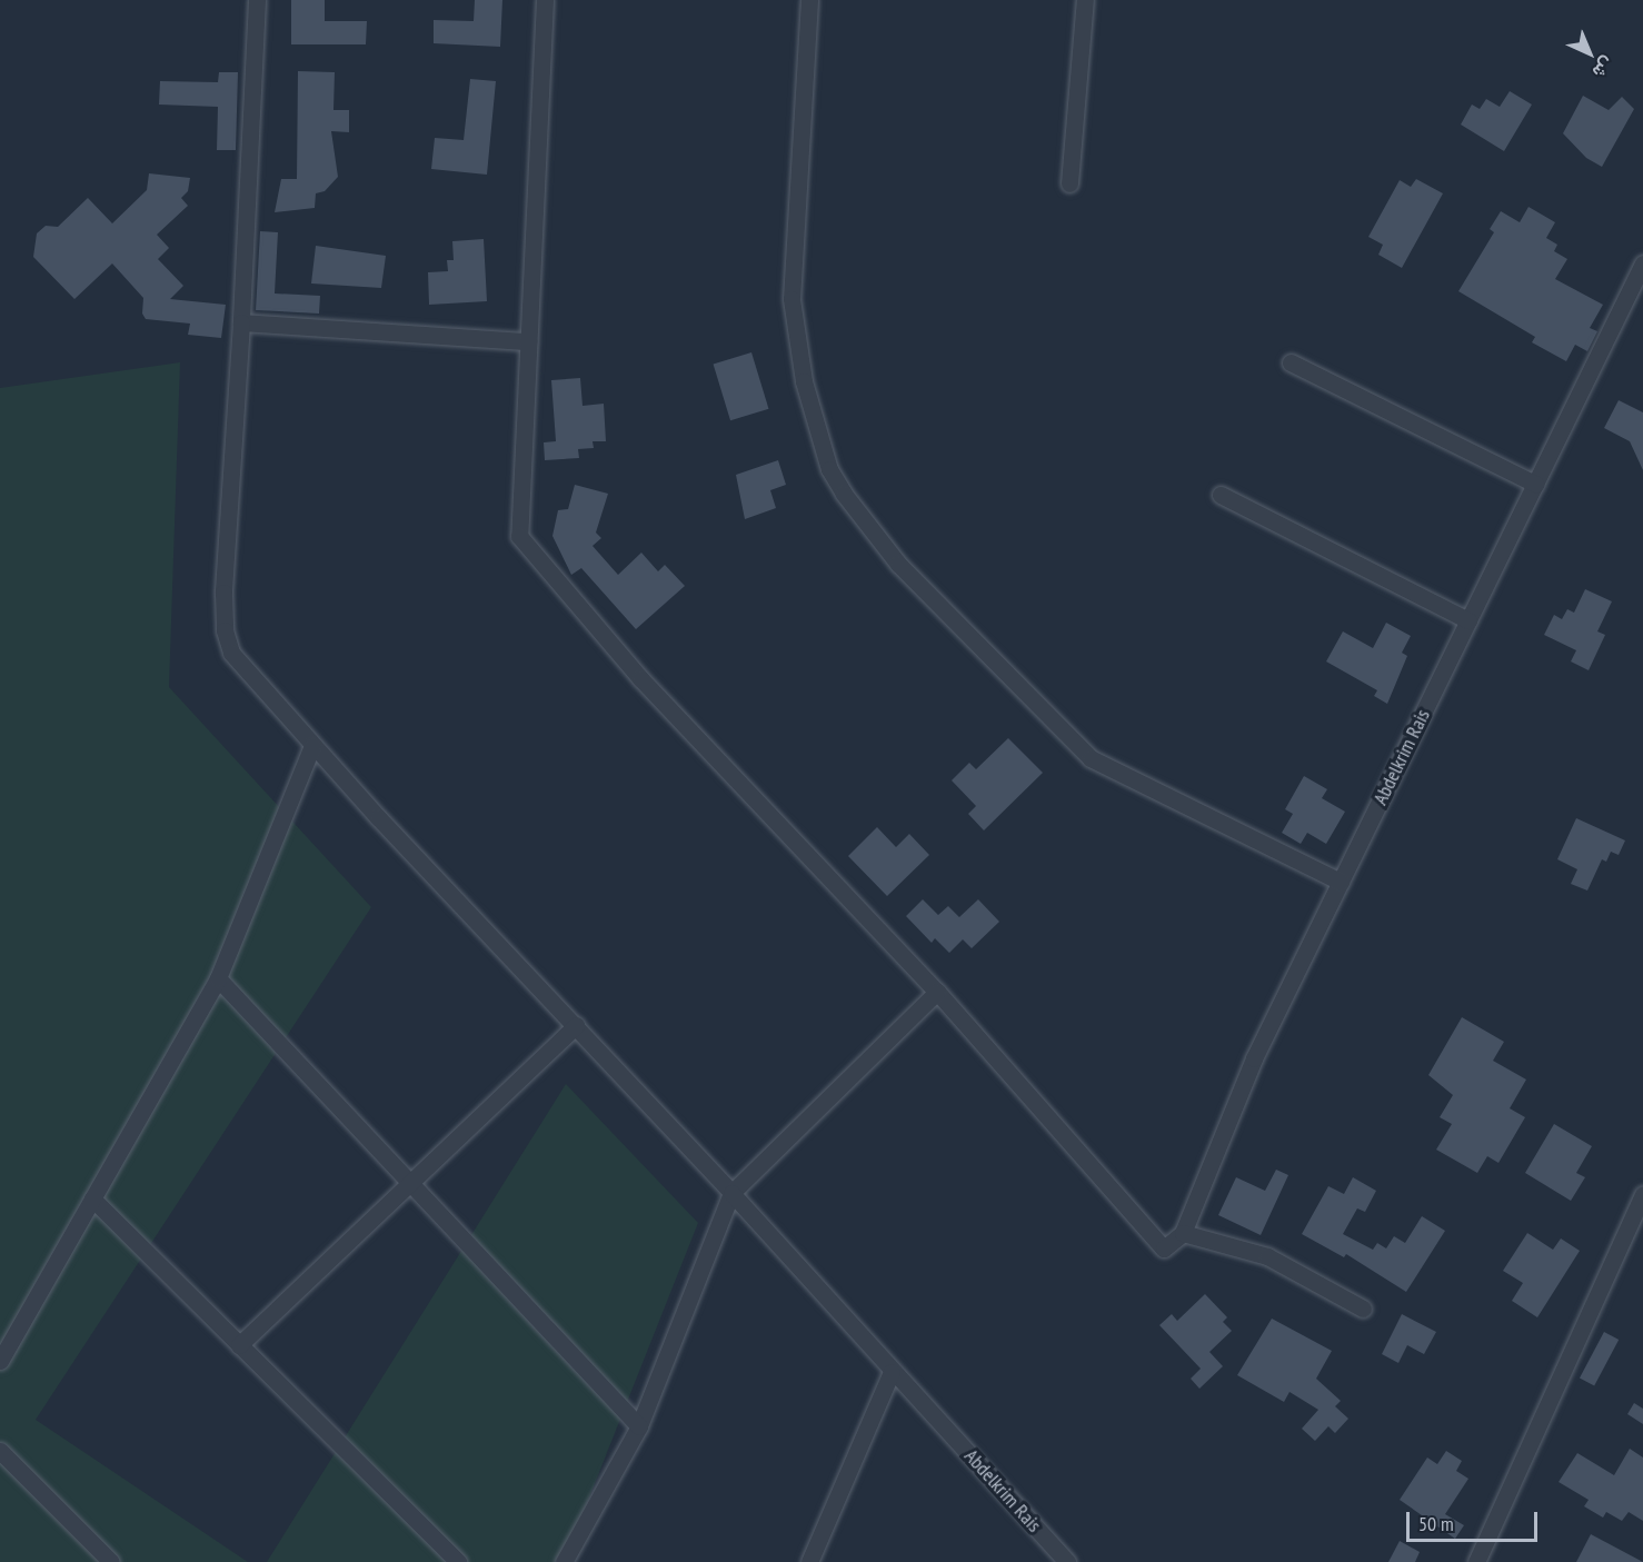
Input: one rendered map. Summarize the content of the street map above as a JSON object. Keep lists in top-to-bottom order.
{
  "streets": {
    "street": ["Abdelkrim Rais"]
  },
  "scale_bar": "50 m",
  "north": "bottom right"
}
